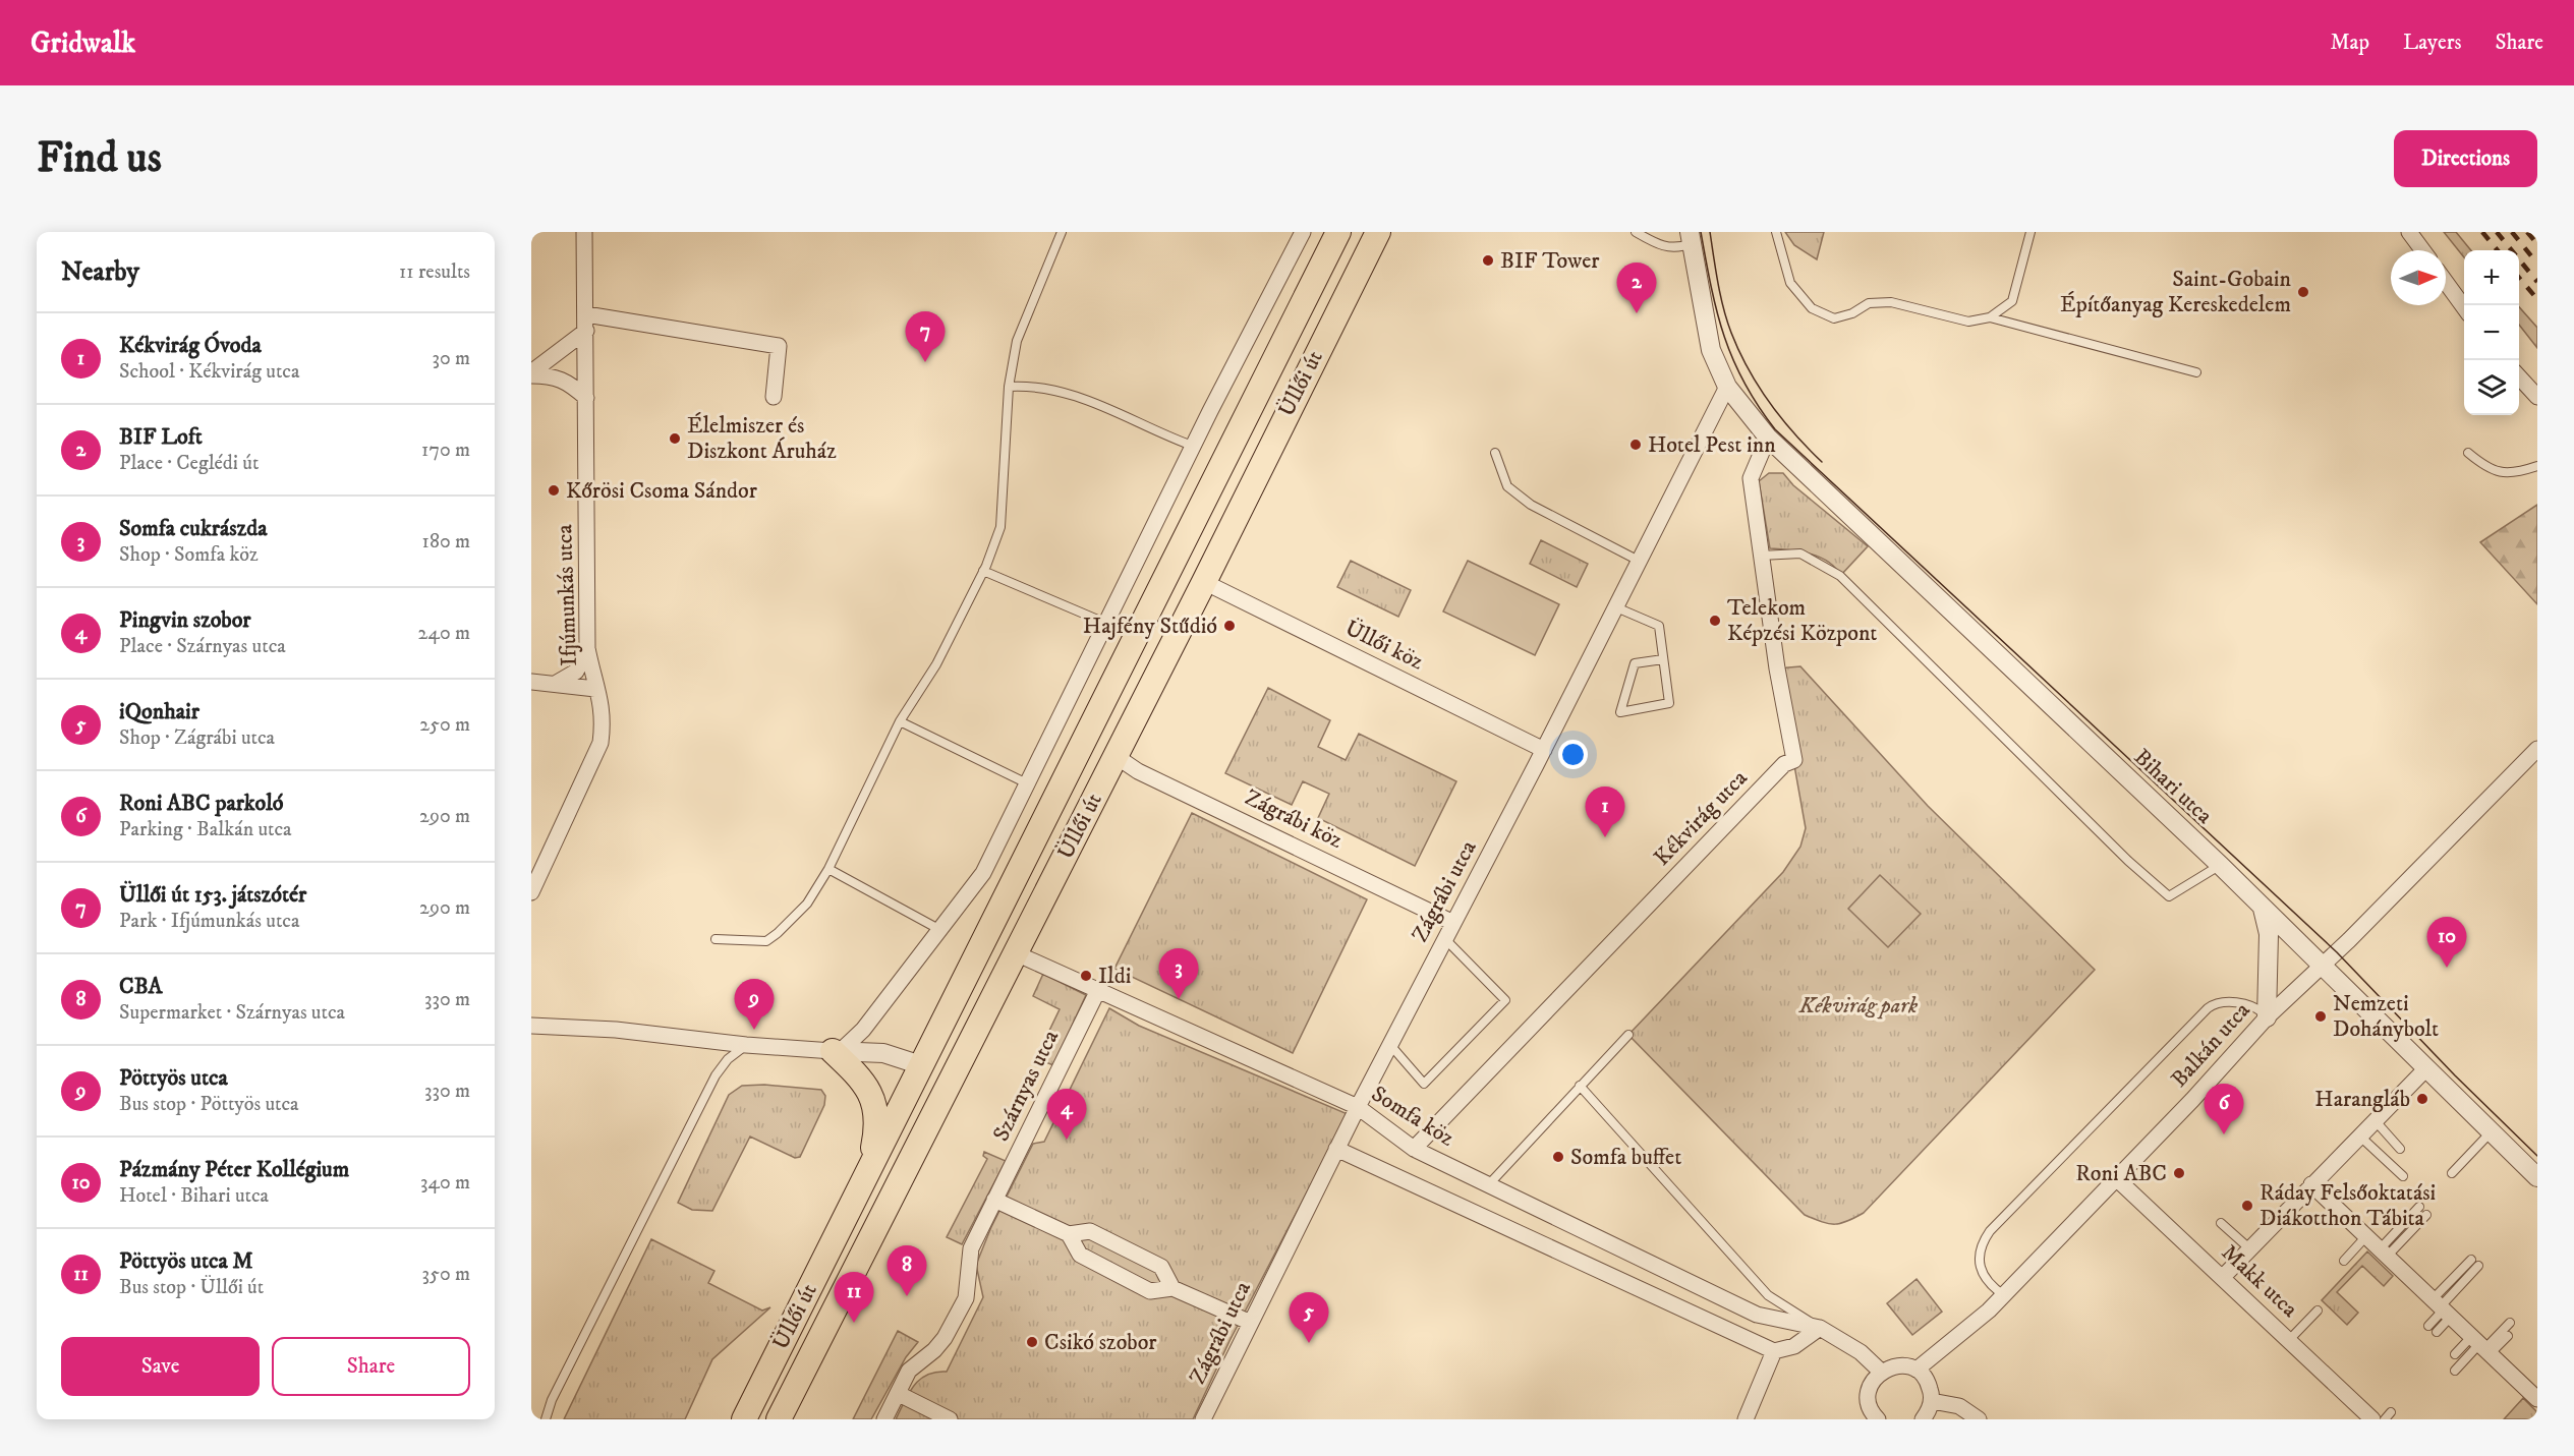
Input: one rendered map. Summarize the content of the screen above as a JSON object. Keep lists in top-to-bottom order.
{
  "streets": {
    "main road": ["Üllői út"],
    "street": [
      "Ifjúmunkás utca",
      "Üllői köz",
      "Bihari utca",
      "Kékvirág utca",
      "Zágrábi köz",
      "Zágrábi utca",
      "Balkán utca",
      "Szárnyas utca",
      "Somfa köz",
      "Makk utca"
    ]
  },
  "crossings": [
    ["Üllői út", "Üllői köz"],
    ["Üllői út", "Zágrábi köz"],
    ["Üllői út", "Somfa köz"],
    ["Üllői köz", "Zágrábi utca"],
    ["Bihari utca", "Kékvirág utca"],
    ["Bihari utca", "Zágrábi utca"],
    ["Bihari utca", "Balkán utca"],
    ["Kékvirág utca", "Somfa köz"],
    ["Zágrábi köz", "Zágrábi utca"],
    ["Zágrábi utca", "Somfa köz"],
    ["Balkán utca", "Makk utca"],
    ["Szárnyas utca", "Somfa köz"]
  ],
  "parks": ["Kékvirág park"],
  "places": [
    "BIF Tower",
    "Saint-Gobain Építőanyag Kereskedelem",
    "Élelmiszer és Diszkont Áruház",
    "Hotel Pest inn",
    "Kőrösi Csoma Sándor",
    "Telekom Képzési Központ",
    "Hajfény Stűdió",
    "Ildi",
    "Nemzeti Dohánybolt",
    "Harangláb",
    "Somfa buffet",
    "Roni ABC",
    "Ráday Felsőoktatási Diákotthon Tábita",
    "Csikó szobor"
  ],
  "north": "right",
  "page": {
    "header": "Gridwalk",
    "nav": ["Map", "Layers", "Share"],
    "buttons": [
      "Directions",
      ["Save", "Share"]
    ],
    "title": "Find us",
    "heading": ["Nearby", "11 results"],
    "map_buttons": ["+", "−"],
    "pins": [
      "2",
      "7",
      "1",
      "10",
      "3",
      "9",
      "6",
      "4",
      "8",
      "11",
      "5"
    ],
    "list": [
      {
        "mark": "1",
        "name": "Kékvirág Óvoda",
        "note": "School · Kékvirág utca",
        "value": "30 m"
      },
      {
        "mark": "2",
        "name": "BIF Loft",
        "note": "Place · Ceglédi út",
        "value": "170 m"
      },
      {
        "mark": "3",
        "name": "Somfa cukrászda",
        "note": "Shop · Somfa köz",
        "value": "180 m"
      },
      {
        "mark": "4",
        "name": "Pingvin szobor",
        "note": "Place · Szárnyas utca",
        "value": "240 m"
      },
      {
        "mark": "5",
        "name": "iQonhair",
        "note": "Shop · Zágrábi utca",
        "value": "250 m"
      },
      {
        "mark": "6",
        "name": "Roni ABC parkoló",
        "note": "Parking · Balkán utca",
        "value": "290 m"
      },
      {
        "mark": "7",
        "name": "Üllői út 153. játszótér",
        "note": "Park · Ifjúmunkás utca",
        "value": "290 m"
      },
      {
        "mark": "8",
        "name": "CBA",
        "note": "Supermarket · Szárnyas utca",
        "value": "330 m"
      },
      {
        "mark": "9",
        "name": "Pöttyös utca",
        "note": "Bus stop · Pöttyös utca",
        "value": "330 m"
      },
      {
        "mark": "10",
        "name": "Pázmány Péter Kollégium",
        "note": "Hotel · Bihari utca",
        "value": "340 m"
      },
      {
        "mark": "11",
        "name": "Pöttyös utca M",
        "note": "Bus stop · Üllői út",
        "value": "350 m"
      }
    ]
  }
}
